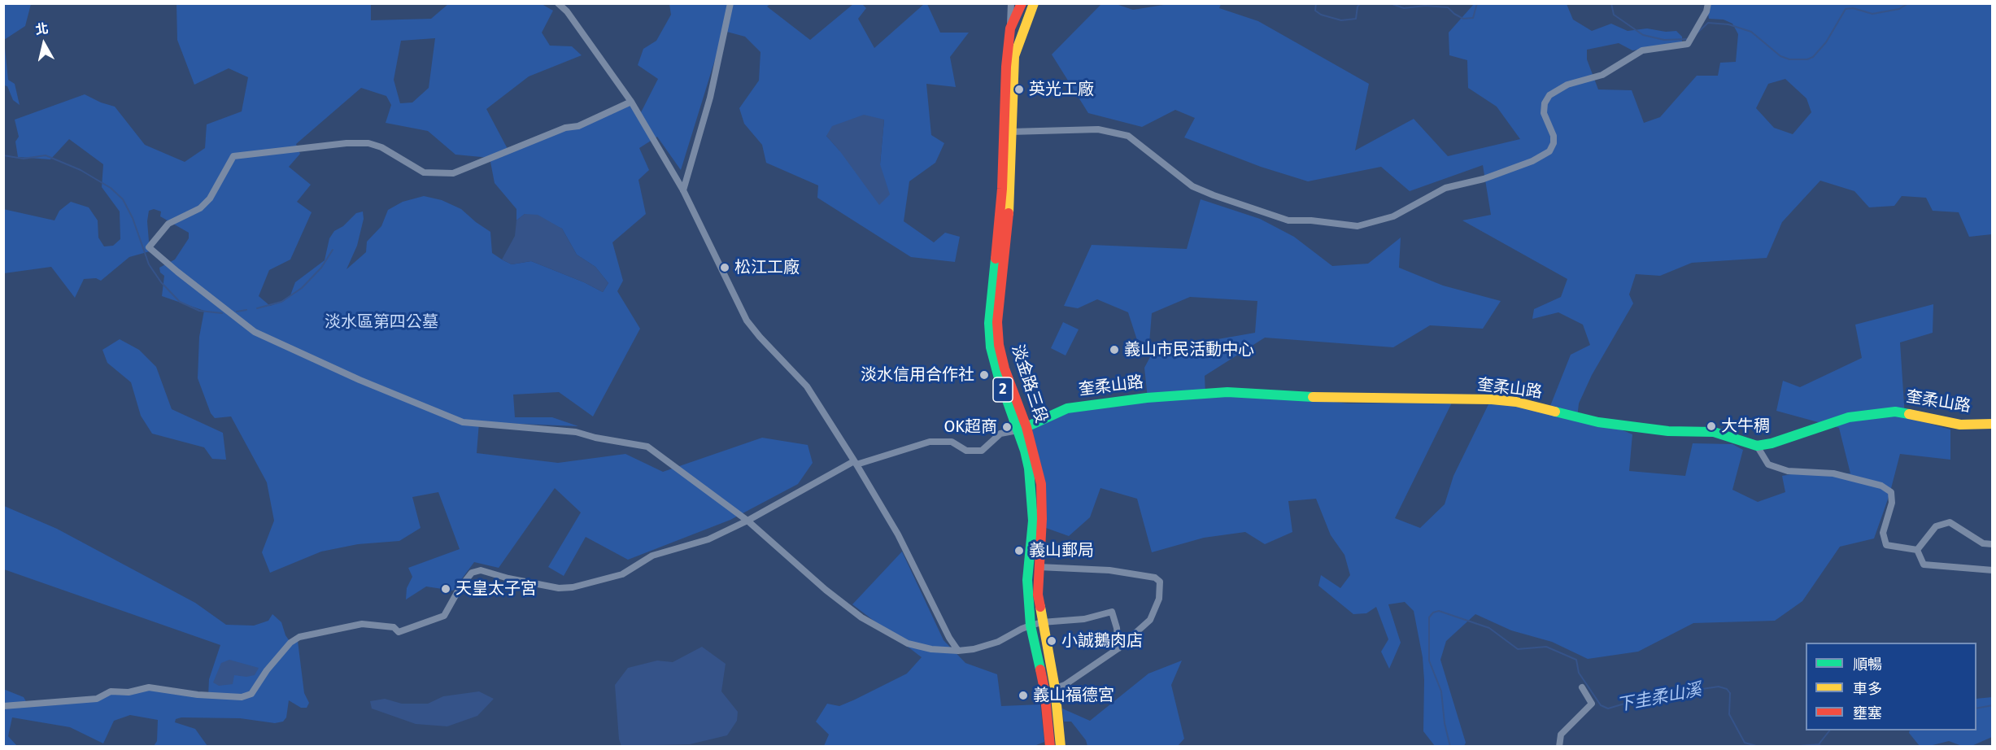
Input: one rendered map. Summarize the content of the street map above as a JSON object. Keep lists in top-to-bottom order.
{
  "streets": {
    "main road": ["淡金路三段", "奎柔山路", "2"]
  },
  "crossings": [
    ["淡金路三段", "奎柔山路"]
  ],
  "water": ["下圭柔山溪"],
  "parks": ["淡水區第四公墓"],
  "places": [
    "英光工廠",
    "松江工廠",
    "義山市民活動中心",
    "淡水信用合作社",
    "大牛稠",
    "OK超商",
    "義山郵局",
    "天皇太子宮",
    "小誠鵝肉店",
    "義山福德宮"
  ],
  "legend": ["順暢", "車多", "壅塞"],
  "north": "top"
}
